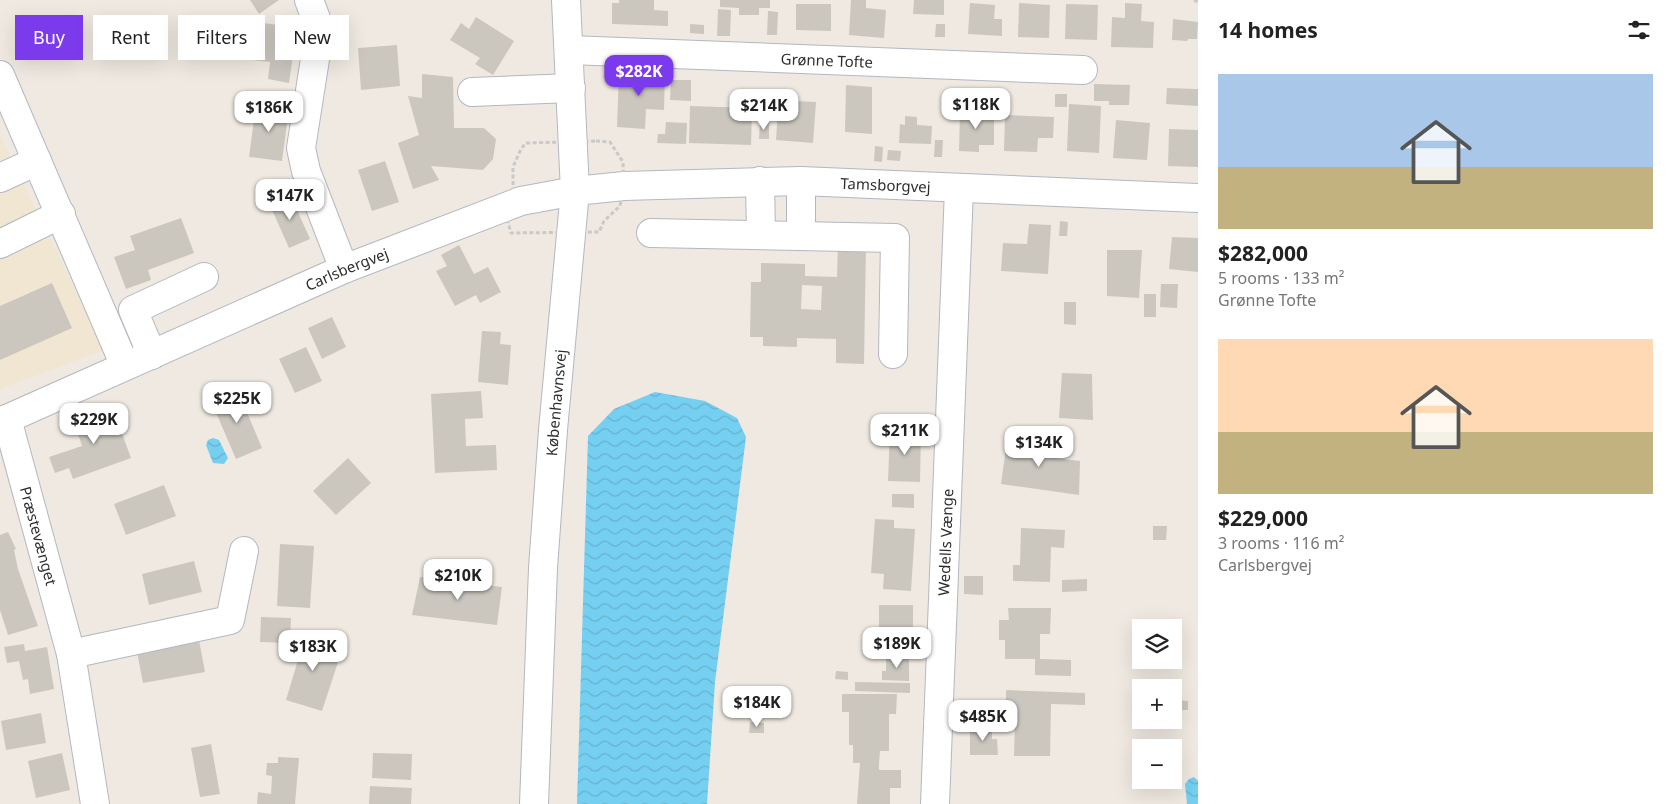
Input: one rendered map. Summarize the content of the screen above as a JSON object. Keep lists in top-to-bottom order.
{
  "streets": {
    "street": [
      "Grønne Tofte",
      "Tamsborgvej",
      "Carlsbergvej",
      "Københavnsvej",
      "Præstevænget",
      "Wedells Vænge"
    ]
  },
  "crossings": [
    ["Grønne Tofte", "Københavnsvej"],
    ["Tamsborgvej", "Carlsbergvej"],
    ["Tamsborgvej", "Københavnsvej"],
    ["Tamsborgvej", "Wedells Vænge"],
    ["Carlsbergvej", "Københavnsvej"],
    ["Carlsbergvej", "Præstevænget"]
  ],
  "page": {
    "heading": "14 homes",
    "chip": [
      "Buy",
      "Rent",
      "Filters",
      "New"
    ],
    "price": [
      "$282K",
      "$118K",
      "$214K",
      "$186K",
      "$147K",
      "$225K",
      "$229K",
      "$211K",
      "$134K",
      "$210K",
      "$189K",
      "$183K",
      "$184K",
      "$485K"
    ],
    "list": [
      {
        "name": "$282,000",
        "note": "5 rooms · 133 m² · Grønne Tofte"
      },
      {
        "name": "$229,000",
        "note": "3 rooms · 116 m² · Carlsbergvej"
      }
    ],
    "map_buttons": ["+", "−"]
  }
}
